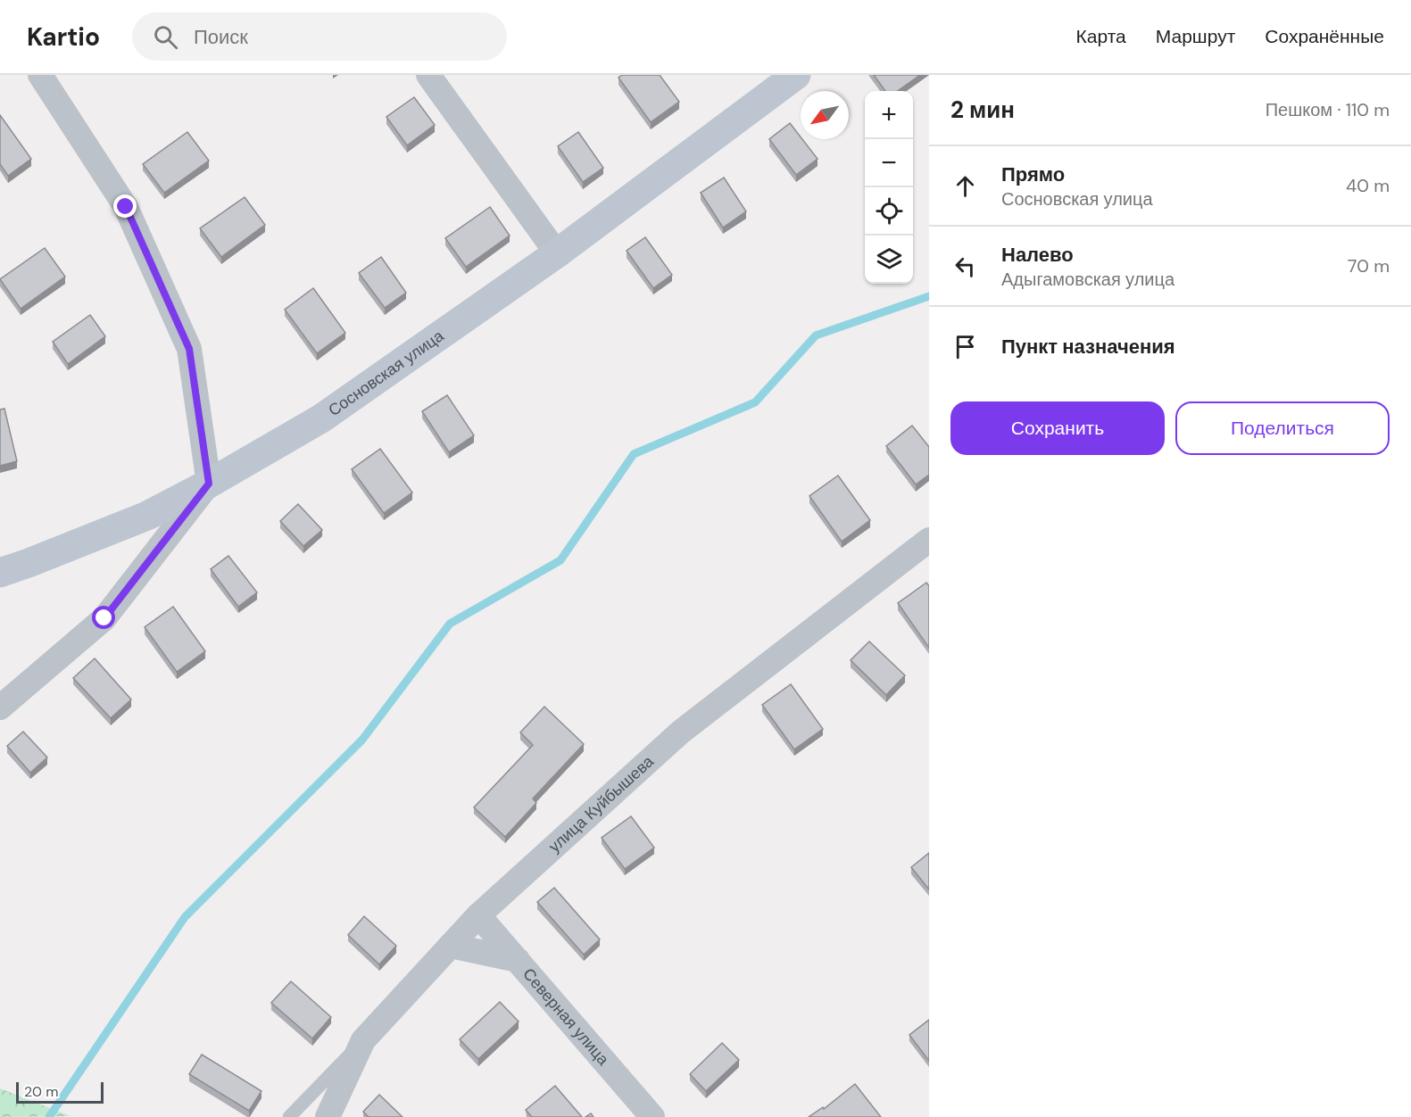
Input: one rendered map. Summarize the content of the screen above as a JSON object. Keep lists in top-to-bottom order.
{
  "streets": {
    "main road": ["Сосновская улица"],
    "street": ["улица Куйбышева", "Северная улица"]
  },
  "crossings": [
    ["улица Куйбышева", "Северная улица"]
  ],
  "scale_bar": "20 m",
  "north": "bottom left",
  "page": {
    "header": "Kartio",
    "search": "Поиск",
    "nav": ["Карта", "Маршрут", "Сохранённые"],
    "heading": ["2 мин", "Пешком · 110 m"],
    "map_buttons": ["+", "−"],
    "list": [
      ["Прямо", "Сосновская улица", "40 m"],
      ["Налево", "Адыгамовская улица", "70 m"],
      "Пункт назначения"
    ],
    "buttons": ["Сохранить", "Поделиться"],
    "scale": "20 m"
  }
}
